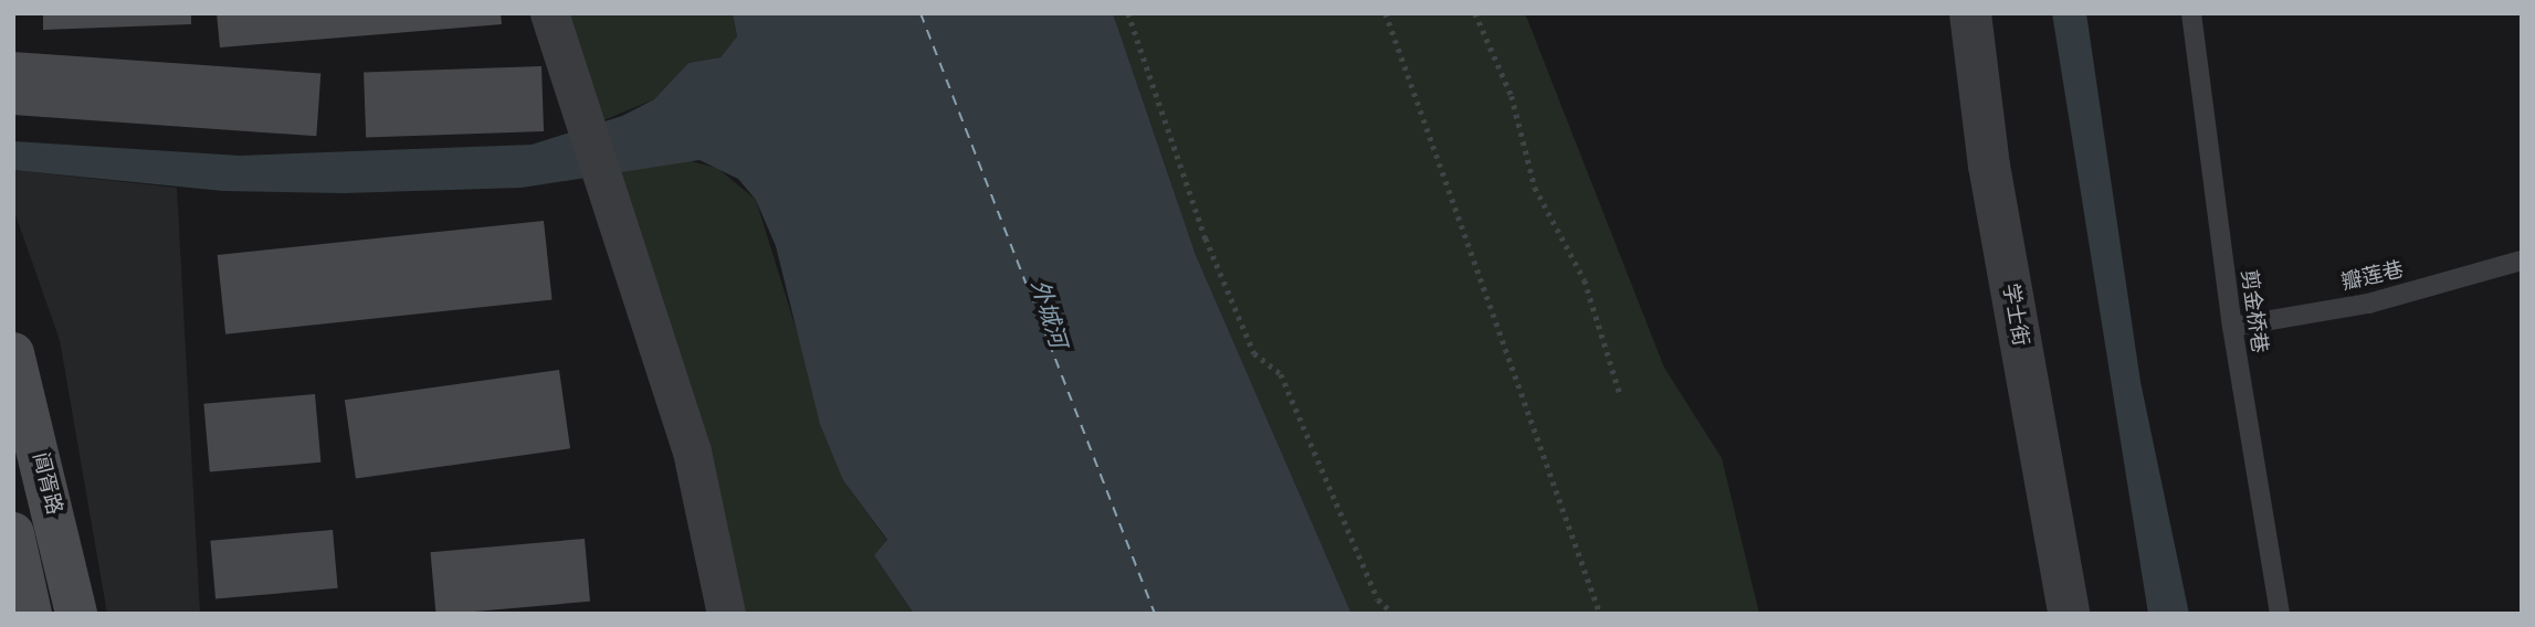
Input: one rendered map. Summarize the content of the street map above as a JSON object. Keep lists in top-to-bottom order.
{
  "streets": {
    "main road": ["阊胥路"],
    "street": ["学士街"],
    "lane": ["瓣莲巷", "剪金桥巷"]
  },
  "crossings": [
    ["瓣莲巷", "剪金桥巷"]
  ],
  "water": ["外城河"]
}
